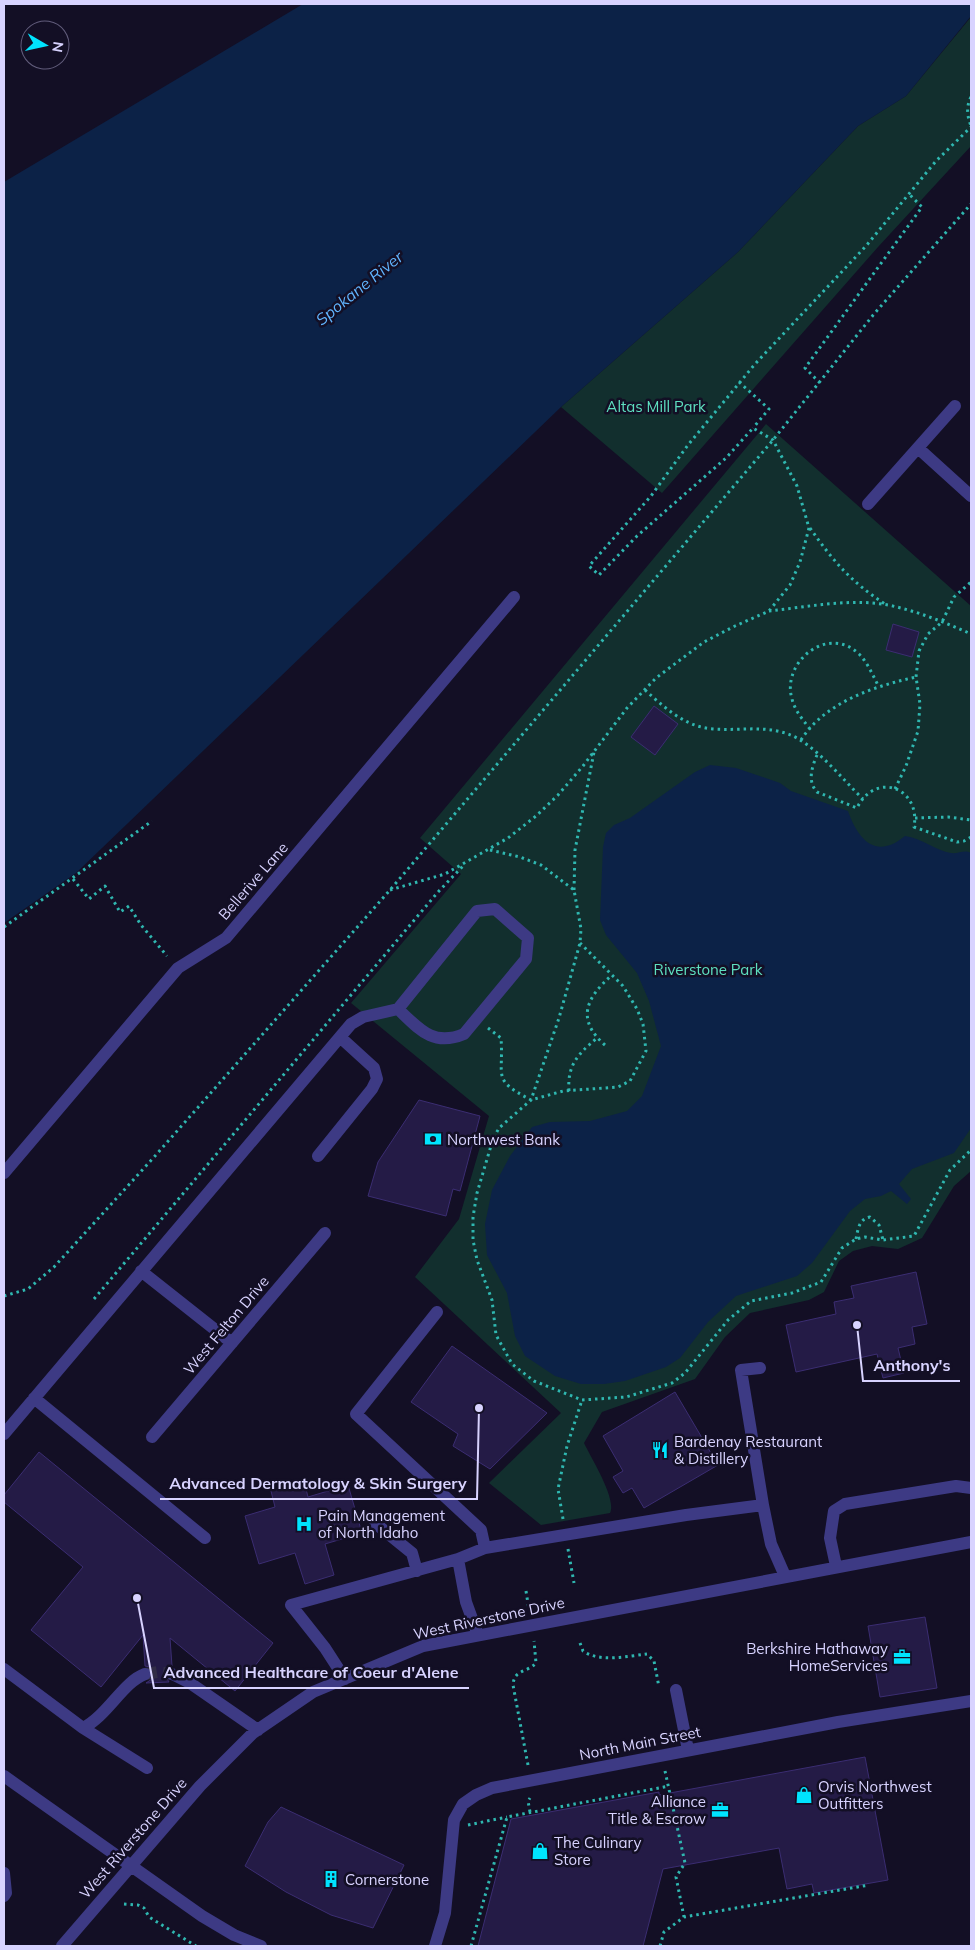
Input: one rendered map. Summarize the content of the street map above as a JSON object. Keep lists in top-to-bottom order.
{
  "streets": {
    "street": [
      "Bellerive Lane",
      "West Felton Drive",
      "West Riverstone Drive",
      "North Main Street"
    ]
  },
  "water": ["Spokane River"],
  "parks": ["Altas Mill Park", "Riverstone Park"],
  "places": {
    "bank": ["Northwest Bank"],
    "other": ["Anthony's", "Advanced Dermatology & Skin Surgery", "Advanced Healthcare of Coeur d'Alene"],
    "restaurant": ["Bardenay Restaurant & Distillery"],
    "hospital": ["Pain Management of North Idaho"],
    "office": ["Berkshire Hathaway HomeServices", "Alliance Title & Escrow"],
    "shop": ["Orvis Northwest Outfitters", "The Culinary Store"],
    "building": ["Cornerstone"]
  },
  "north": "right"
}
